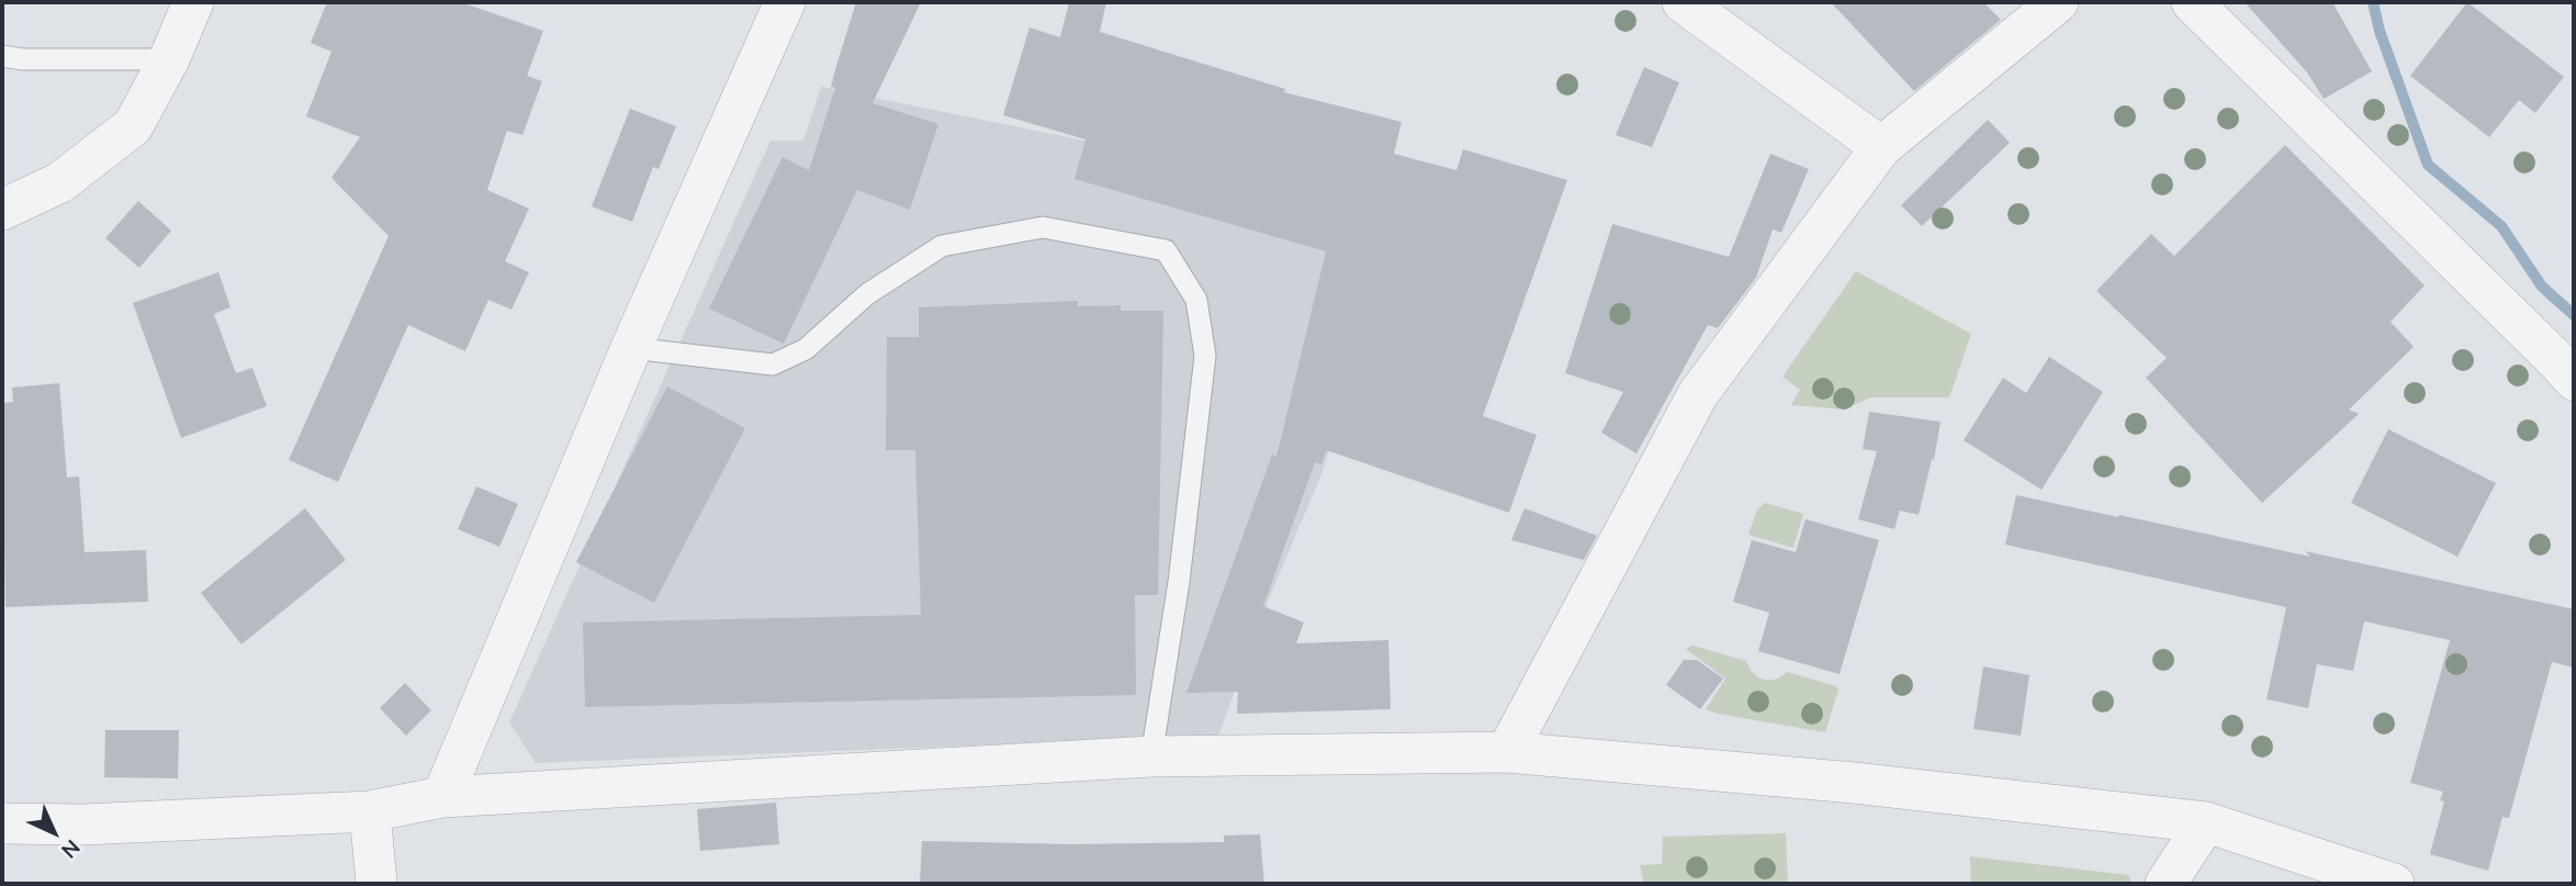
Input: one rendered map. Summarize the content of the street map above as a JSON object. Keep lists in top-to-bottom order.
{
  "north": "bottom right"
}
